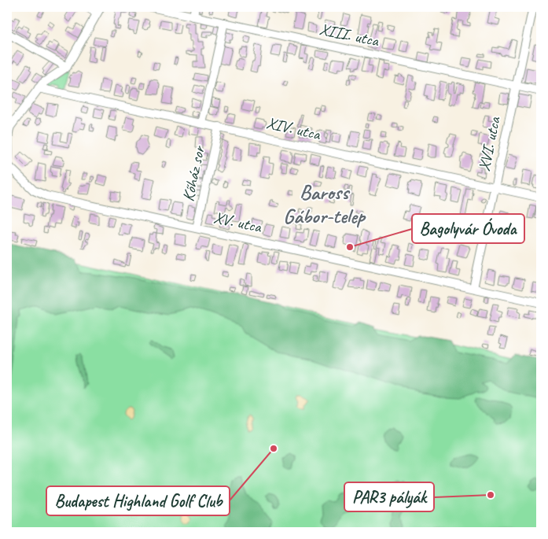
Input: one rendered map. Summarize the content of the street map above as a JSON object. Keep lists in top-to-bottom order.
{
  "streets": {
    "street": [
      "XIII. utca",
      "XIV. utca",
      "XVI. utca",
      "Kőház sor",
      "XV. utca"
    ]
  },
  "crossings": [
    ["XIII. utca", "XVI. utca"],
    ["XIII. utca", "Kőház sor"],
    ["XIV. utca", "XVI. utca"],
    ["XIV. utca", "Kőház sor"],
    ["XVI. utca", "XV. utca"],
    ["Kőház sor", "XV. utca"]
  ],
  "districts": ["Baross Gábor-telep"],
  "places": ["Bagolyvár Óvoda", "Budapest Highland Golf Club", "PAR3 pályák"]
}
